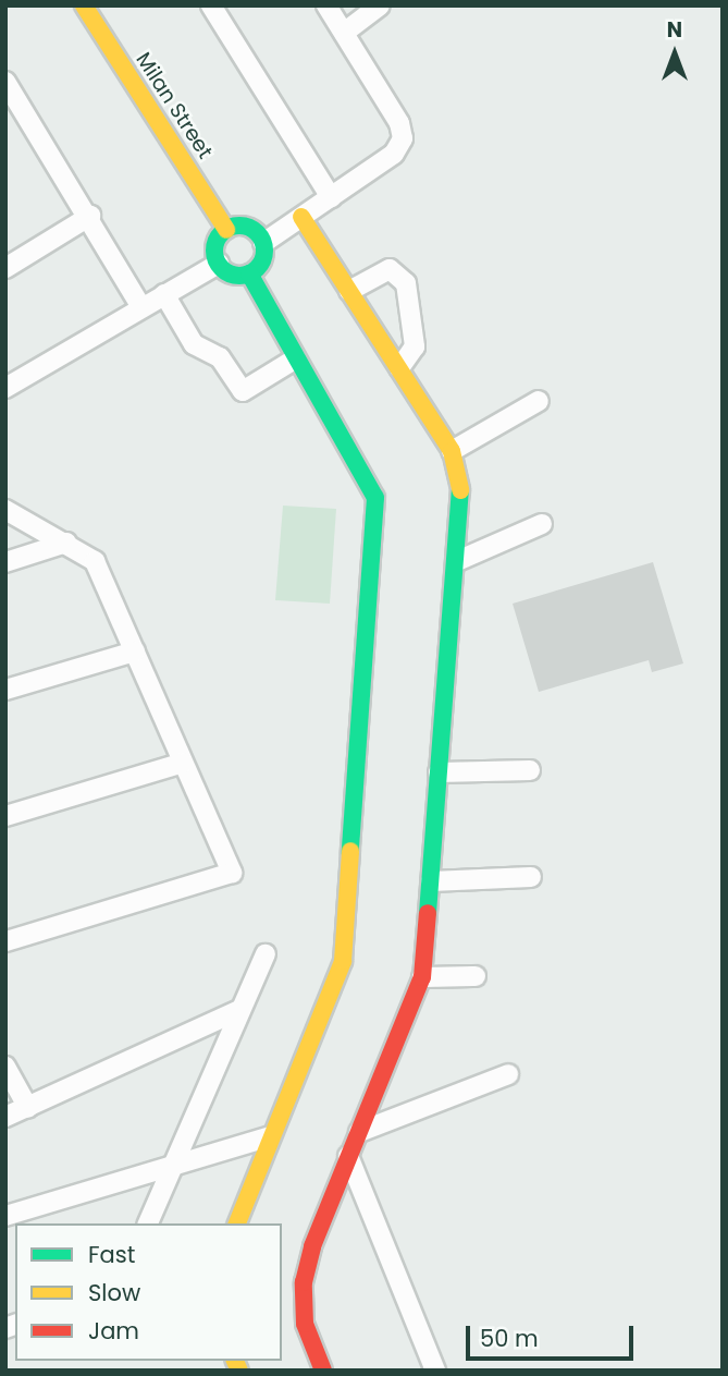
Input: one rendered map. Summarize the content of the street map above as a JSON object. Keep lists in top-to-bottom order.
{
  "streets": {
    "street": ["Milan Street"]
  },
  "legend": ["Fast", "Slow", "Jam"],
  "scale_bar": "50 m",
  "north": "top"
}
